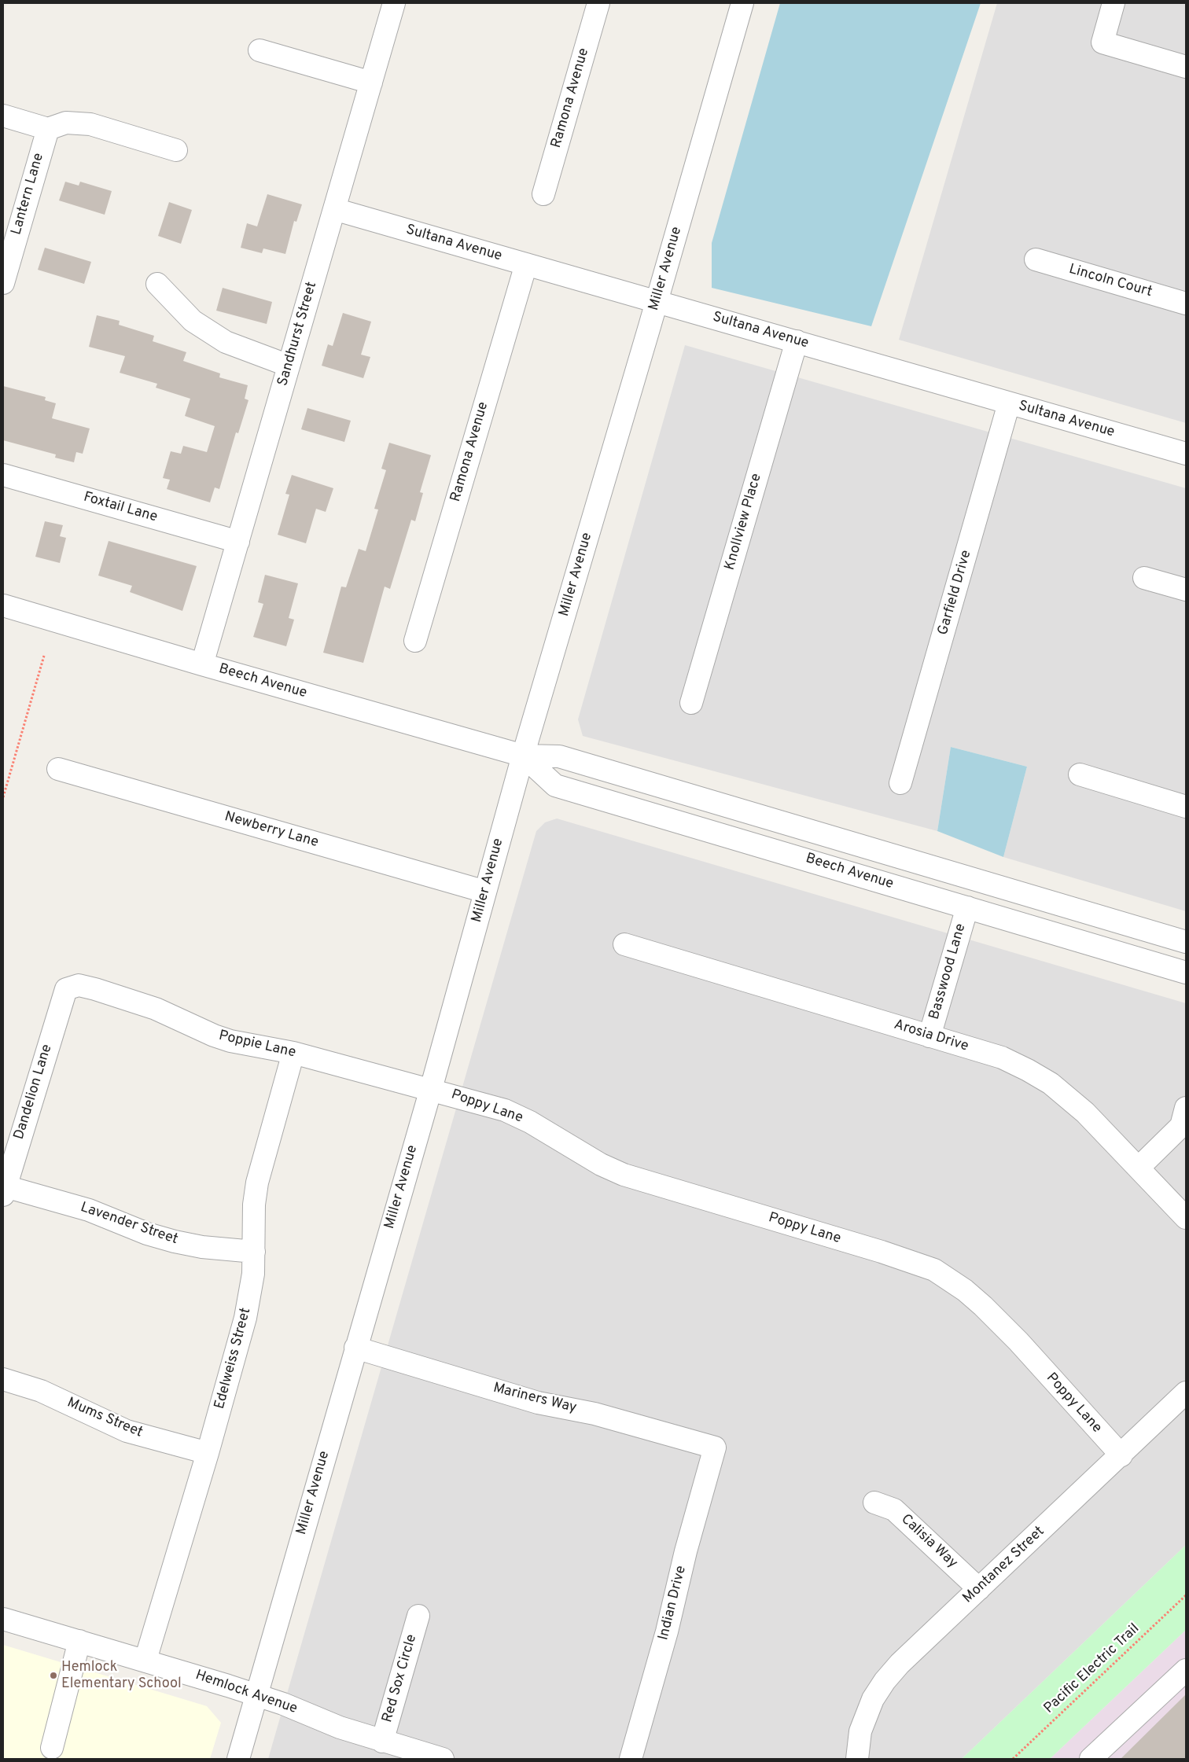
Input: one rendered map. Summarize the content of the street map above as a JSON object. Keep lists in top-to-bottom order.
{
  "streets": {
    "street": [
      "Ramona Avenue",
      "Lantern Lane",
      "Sultana Avenue",
      "Miller Avenue",
      "Lincoln Court",
      "Sandhurst Street",
      "Foxtail Lane",
      "Knollview Place",
      "Garfield Drive",
      "Beech Avenue",
      "Newberry Lane",
      "Basswood Lane",
      "Arosia Drive",
      "Poppie Lane",
      "Dandelion Lane",
      "Poppy Lane",
      "Lavender Street",
      "Edelweiss Street",
      "Mariners Way",
      "Mums Street",
      "Calisia Way",
      "Montanez Street",
      "Indian Drive",
      "Red Sox Circle",
      "Hemlock Avenue"
    ],
    "path": ["Pacific Electric Trail"]
  },
  "crossings": [
    ["Ramona Avenue", "Sultana Avenue"],
    ["Sultana Avenue", "Miller Avenue"],
    ["Sultana Avenue", "Sandhurst Street"],
    ["Sultana Avenue", "Knollview Place"],
    ["Sultana Avenue", "Garfield Drive"],
    ["Miller Avenue", "Beech Avenue"],
    ["Miller Avenue", "Newberry Lane"],
    ["Miller Avenue", "Poppie Lane"],
    ["Miller Avenue", "Poppy Lane"],
    ["Miller Avenue", "Mariners Way"],
    ["Miller Avenue", "Hemlock Avenue"],
    ["Sandhurst Street", "Foxtail Lane"],
    ["Sandhurst Street", "Beech Avenue"],
    ["Beech Avenue", "Basswood Lane"],
    ["Basswood Lane", "Arosia Drive"],
    ["Poppie Lane", "Dandelion Lane"],
    ["Poppie Lane", "Poppy Lane"],
    ["Poppie Lane", "Edelweiss Street"],
    ["Dandelion Lane", "Lavender Street"],
    ["Poppy Lane", "Montanez Street"],
    ["Lavender Street", "Edelweiss Street"],
    ["Edelweiss Street", "Mums Street"],
    ["Edelweiss Street", "Hemlock Avenue"],
    ["Mariners Way", "Indian Drive"],
    ["Calisia Way", "Montanez Street"],
    ["Red Sox Circle", "Hemlock Avenue"]
  ],
  "places": ["Hemlock Elementary School"]
}
